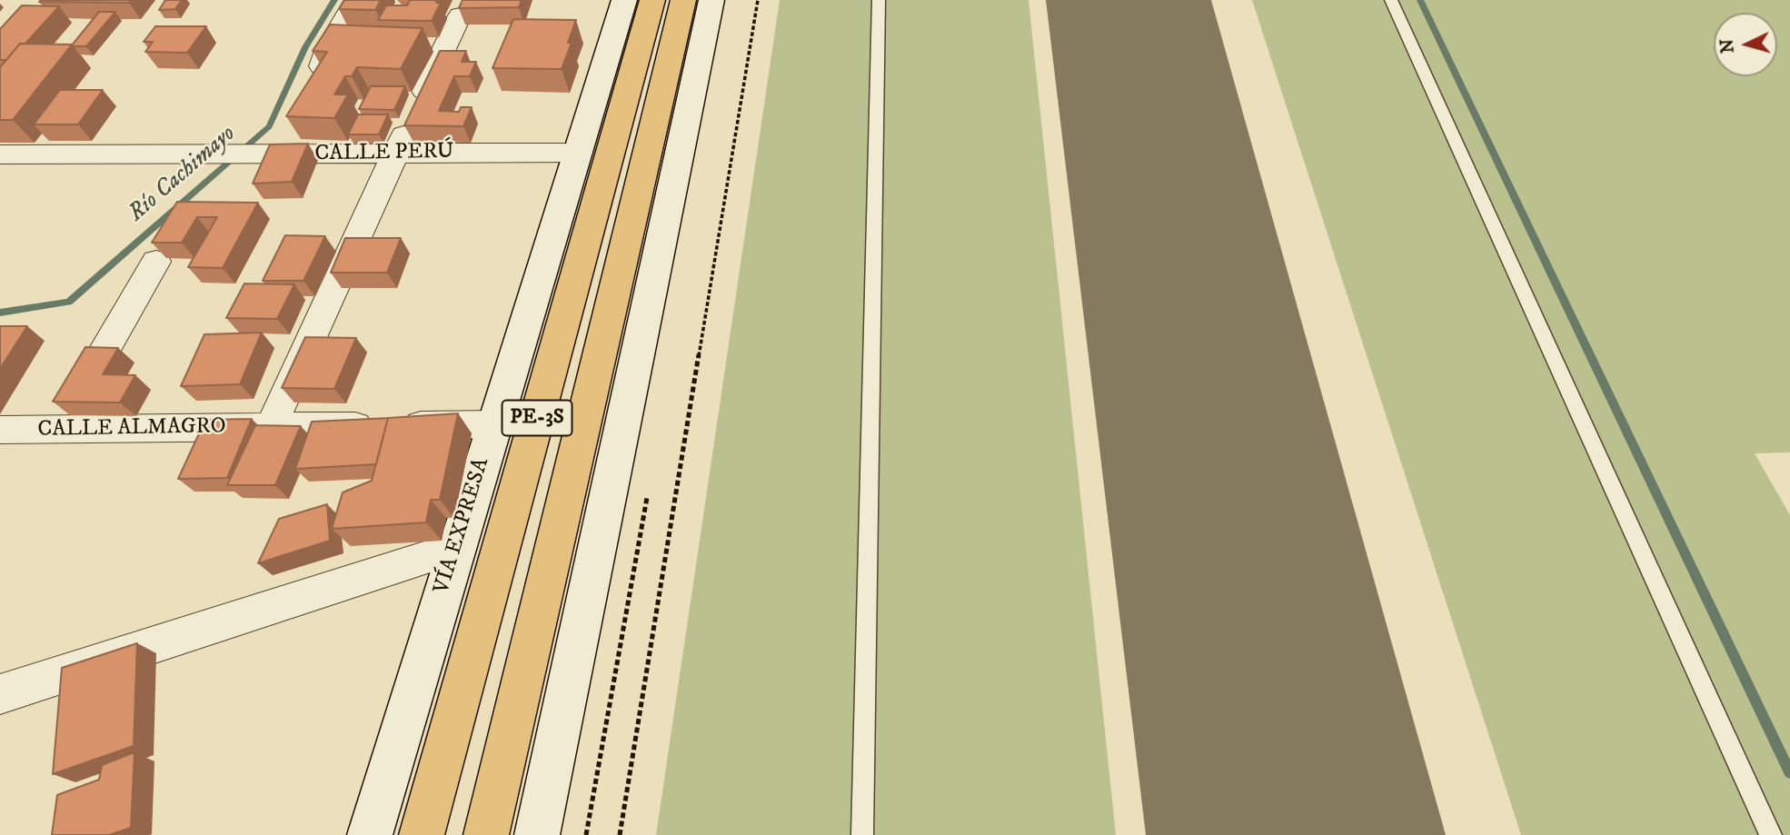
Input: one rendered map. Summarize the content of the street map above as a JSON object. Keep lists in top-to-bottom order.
{
  "streets": {
    "main road": ["PE-3S", "VÍA EXPRESA"],
    "street": ["CALLE PERÚ", "CALLE ALMAGRO"]
  },
  "crossings": [
    ["CALLE PERÚ", "VÍA EXPRESA"],
    ["CALLE ALMAGRO", "VÍA EXPRESA"]
  ],
  "water": ["Río Cachimayo"],
  "north": "left"
}
